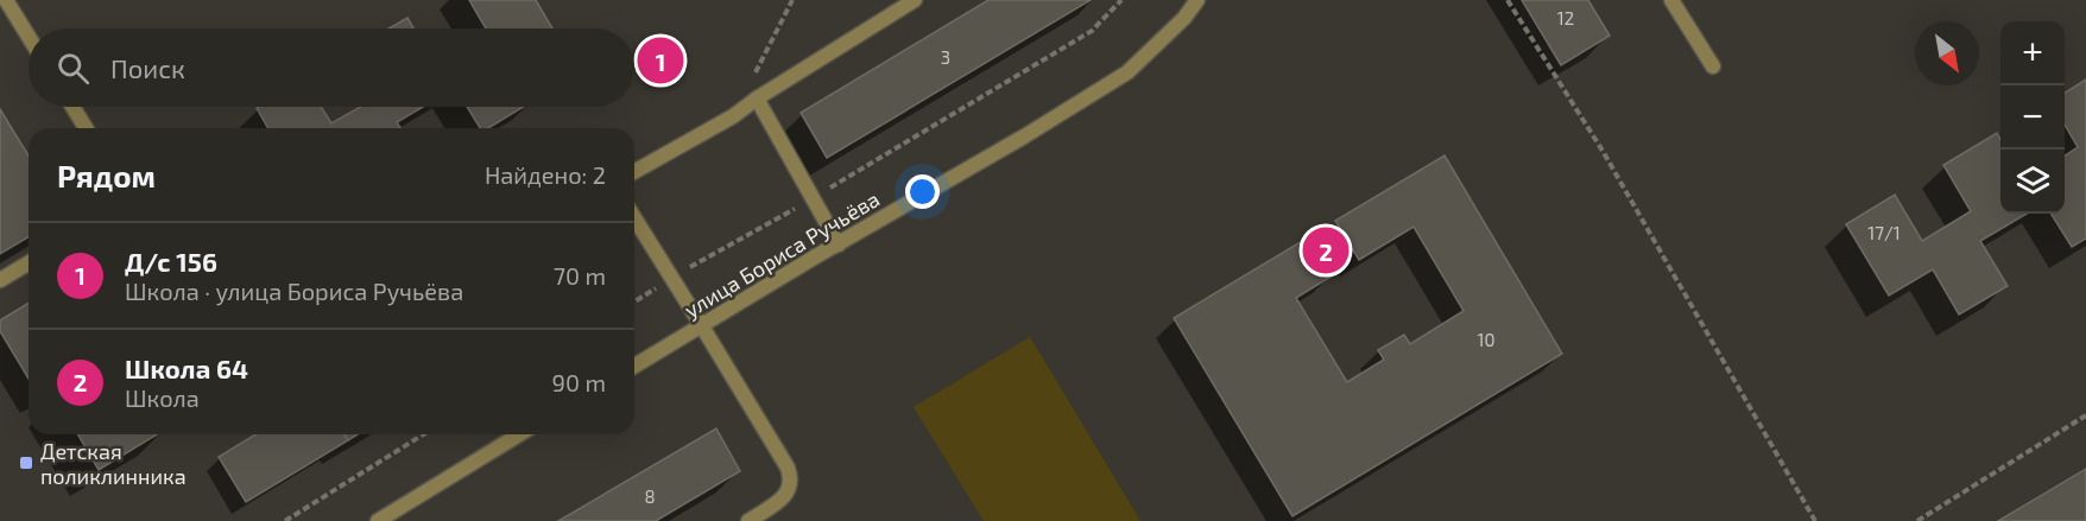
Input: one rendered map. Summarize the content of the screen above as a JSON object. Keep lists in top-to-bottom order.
{
  "streets": {
    "street": ["улица Бориса Ручьёва"]
  },
  "places": {
    "transit": ["Детская поликлинника"]
  },
  "house_numbers": [
    "12",
    "3",
    "17/1",
    "10",
    "8"
  ],
  "north": "bottom right",
  "page": {
    "map_buttons": ["+", "−"],
    "search": "Поиск",
    "pins": ["1", "2"],
    "heading": ["Рядом", "Найдено: 2"],
    "list": [
      {
        "mark": "1",
        "name": "Д/с 156",
        "note": "Школа · улица Бориса Ручьёва",
        "value": "70 m"
      },
      {
        "mark": "2",
        "name": "Школа 64",
        "note": "Школа",
        "value": "90 m"
      }
    ]
  }
}
